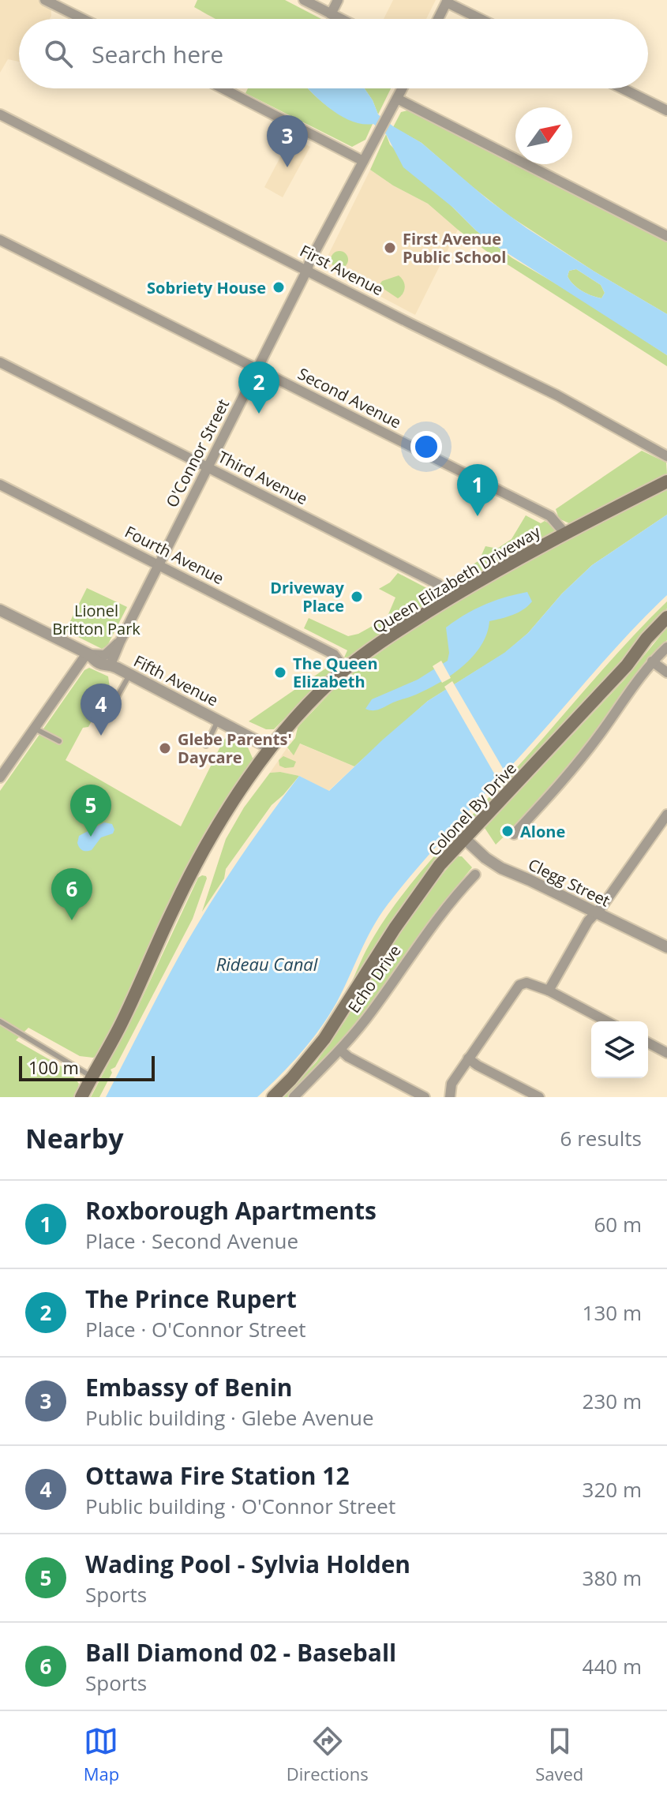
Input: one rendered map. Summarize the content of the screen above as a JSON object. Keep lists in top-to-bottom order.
{
  "streets": {
    "main road": ["Queen Elizabeth Driveway", "Colonel By Drive"],
    "street": [
      "First Avenue",
      "Second Avenue",
      "O'Connor Street",
      "Third Avenue",
      "Fourth Avenue",
      "Fifth Avenue",
      "Clegg Street",
      "Echo Drive"
    ]
  },
  "crossings": [
    ["First Avenue", "O'Connor Street"],
    ["Second Avenue", "O'Connor Street"],
    ["Second Avenue", "Queen Elizabeth Driveway"],
    ["O'Connor Street", "Third Avenue"],
    ["O'Connor Street", "Fourth Avenue"],
    ["O'Connor Street", "Fifth Avenue"],
    ["Third Avenue", "Queen Elizabeth Driveway"],
    ["Fourth Avenue", "Queen Elizabeth Driveway"],
    ["Queen Elizabeth Driveway", "Fifth Avenue"],
    ["Colonel By Drive", "Clegg Street"]
  ],
  "water": ["Rideau Canal"],
  "parks": ["Lionel Britton Park"],
  "places": [
    "First Avenue Public School",
    "Sobriety House",
    "Driveway Place",
    "The Queen Elizabeth",
    "Glebe Parents' Daycare",
    "Alone"
  ],
  "scale_bar": "100 m",
  "north": "top right",
  "page": {
    "search": "Search here",
    "pins": [
      "3",
      "2",
      "1",
      "4",
      "5",
      "6"
    ],
    "scale": "100 m",
    "heading": ["Nearby", "6 results"],
    "list": [
      {
        "mark": "1",
        "name": "Roxborough Apartments",
        "note": "Place · Second Avenue",
        "value": "60 m"
      },
      {
        "mark": "2",
        "name": "The Prince Rupert",
        "note": "Place · O'Connor Street",
        "value": "130 m"
      },
      {
        "mark": "3",
        "name": "Embassy of Benin",
        "note": "Public building · Glebe Avenue",
        "value": "230 m"
      },
      {
        "mark": "4",
        "name": "Ottawa Fire Station 12",
        "note": "Public building · O'Connor Street",
        "value": "320 m"
      },
      {
        "mark": "5",
        "name": "Wading Pool - Sylvia Holden",
        "note": "Sports",
        "value": "380 m"
      },
      {
        "mark": "6",
        "name": "Ball Diamond 02 - Baseball",
        "note": "Sports",
        "value": "440 m"
      }
    ],
    "nav": ["Map", "Directions", "Saved"]
  }
}
